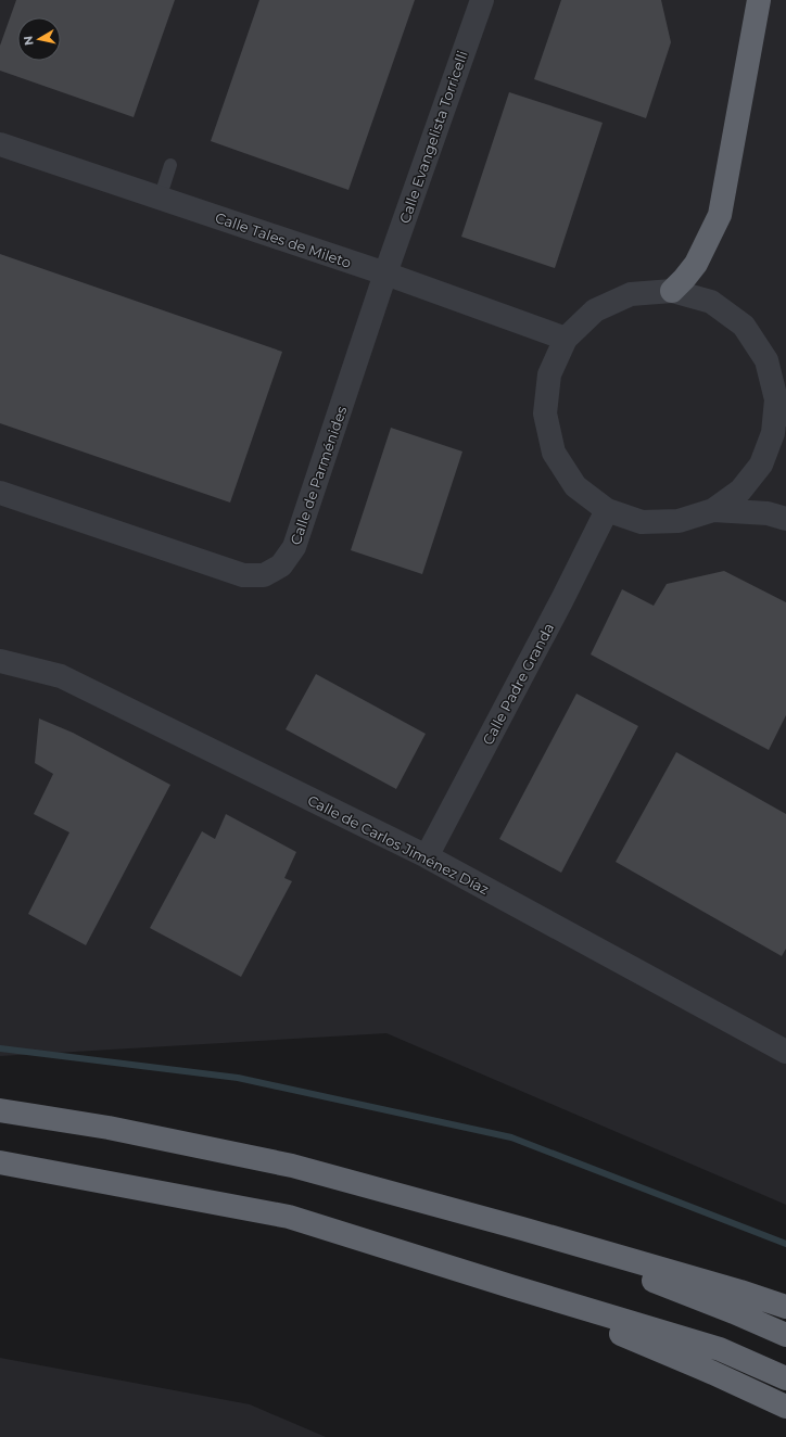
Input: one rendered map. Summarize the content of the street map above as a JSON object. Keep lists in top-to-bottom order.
{
  "streets": {
    "street": [
      "Calle Evangelista Torricelli",
      "Calle Tales de Mileto",
      "Calle de Parménides",
      "Calle Padre Granda",
      "Calle de Carlos Jiménez Díaz"
    ]
  },
  "crossings": [
    ["Calle Evangelista Torricelli", "Calle Tales de Mileto"],
    ["Calle Evangelista Torricelli", "Calle de Parménides"],
    ["Calle Tales de Mileto", "Calle de Parménides"],
    ["Calle Padre Granda", "Calle de Carlos Jiménez Díaz"]
  ],
  "north": "left"
}
